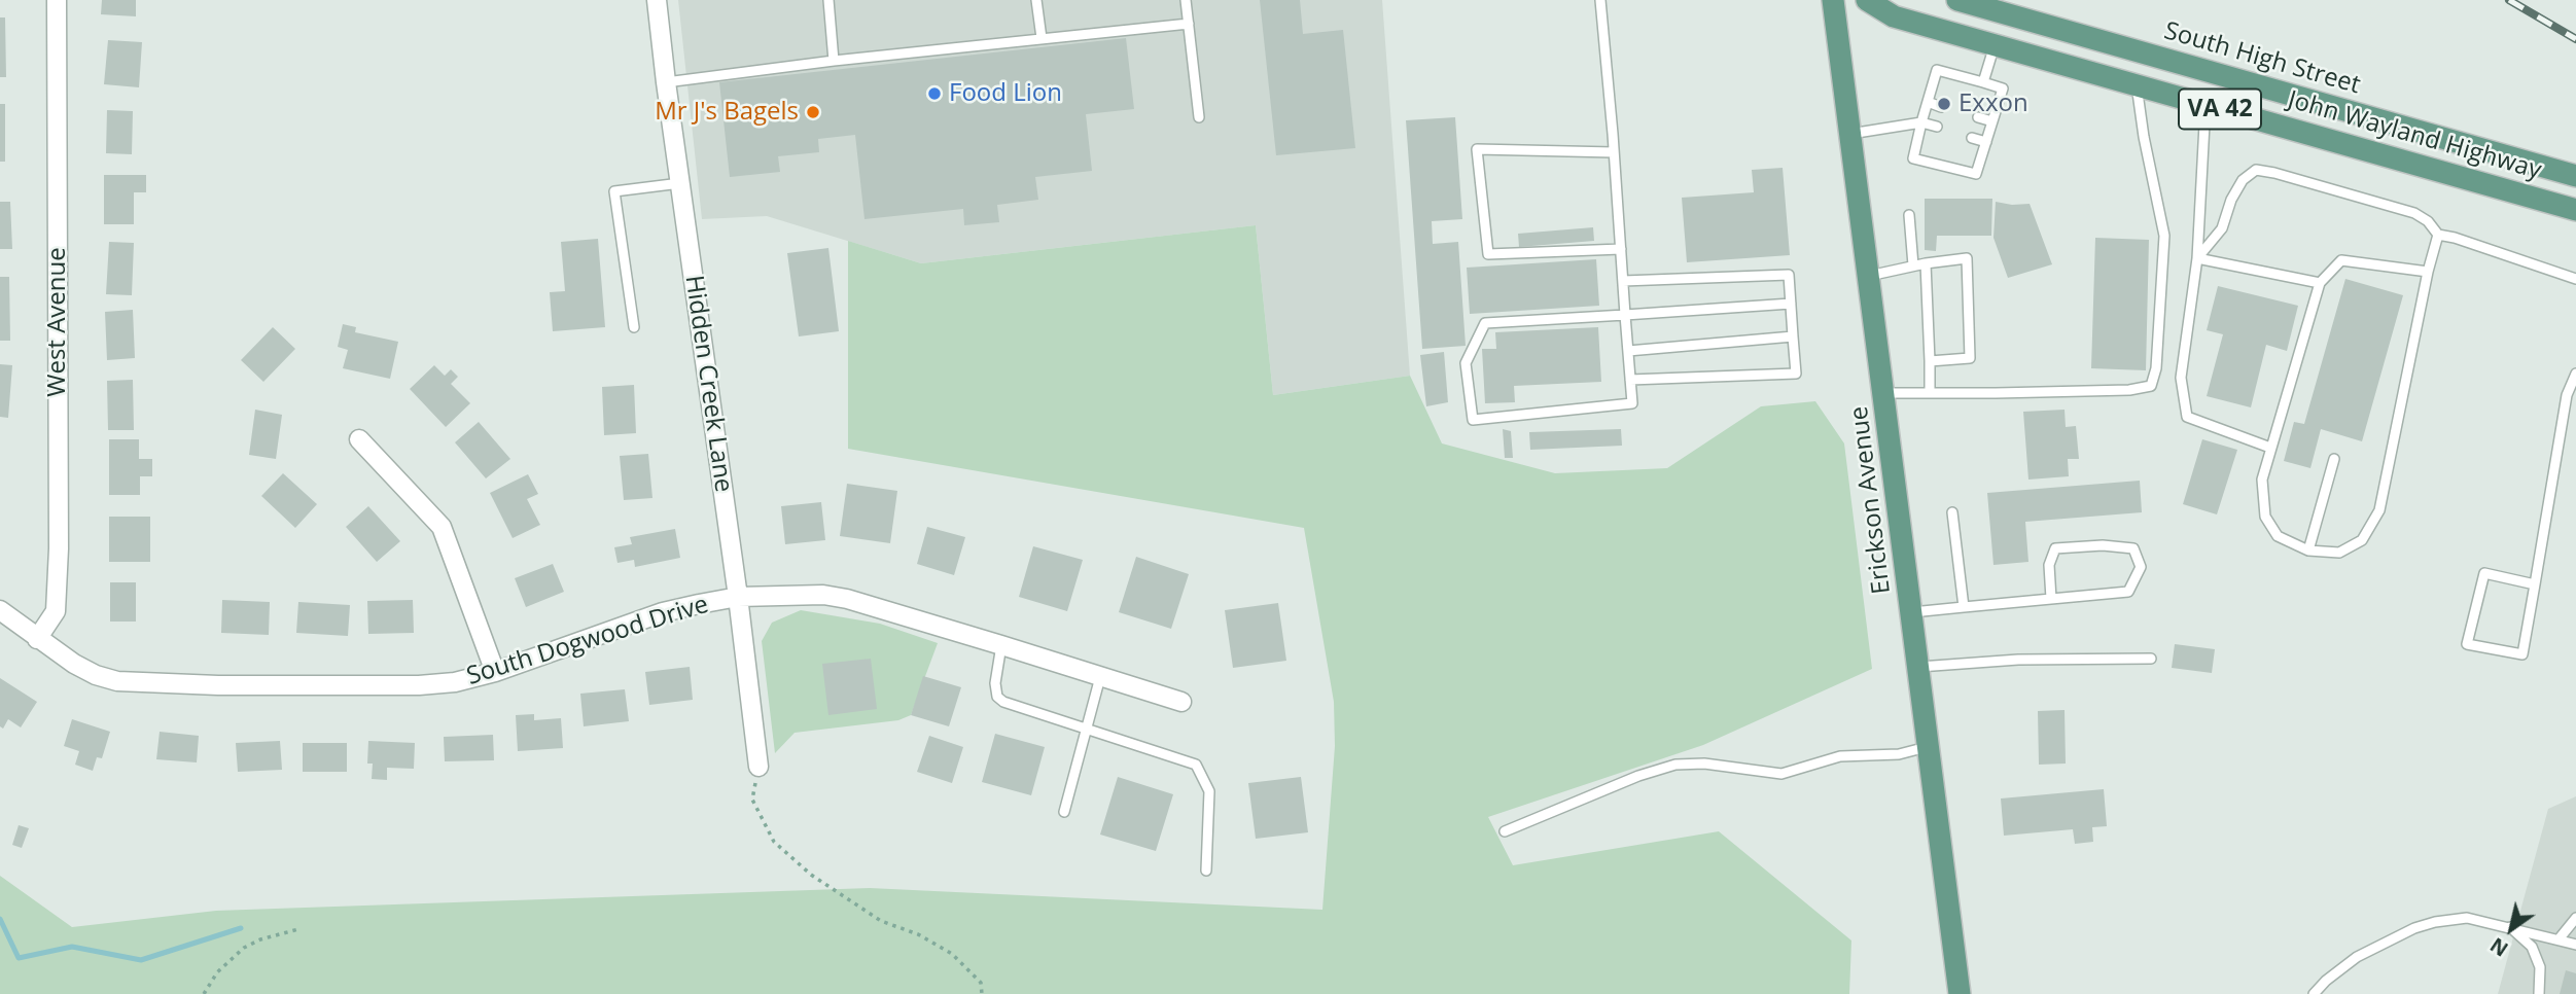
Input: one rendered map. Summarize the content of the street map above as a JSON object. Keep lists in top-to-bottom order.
{
  "streets": {
    "main road": [
      "South High Street",
      "VA 42",
      "John Wayland Highway",
      "Erickson Avenue"
    ],
    "street": ["West Avenue", "Hidden Creek Lane", "South Dogwood Drive"]
  },
  "crossings": [
    ["South High Street", "John Wayland Highway"],
    ["West Avenue", "South Dogwood Drive"],
    ["Hidden Creek Lane", "South Dogwood Drive"]
  ],
  "places": ["Food Lion", "Exxon", "Mr J's Bagels"],
  "north": "bottom left"
}
